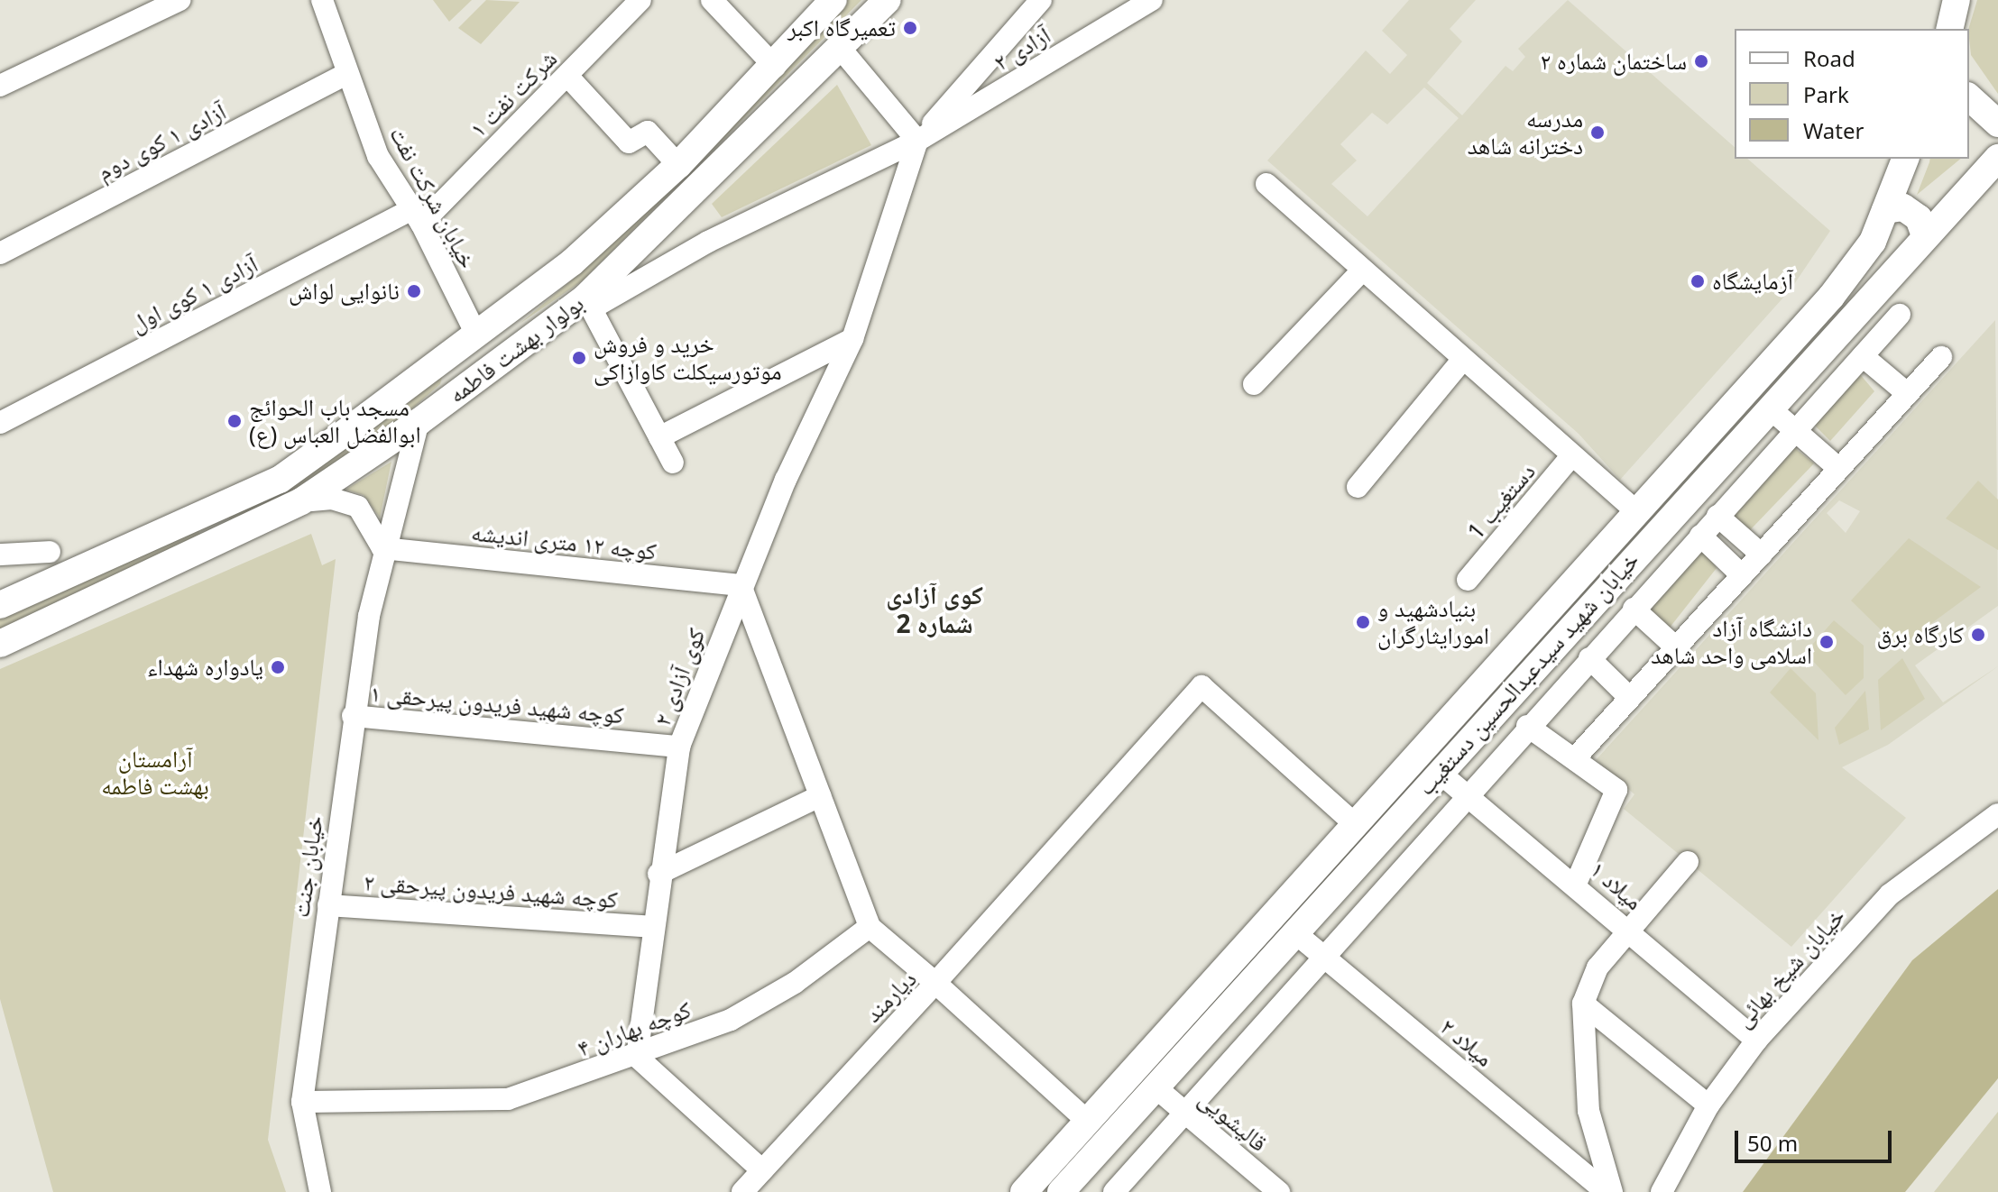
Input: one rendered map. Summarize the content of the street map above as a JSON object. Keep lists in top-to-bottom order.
{
  "streets": {
    "main road": ["بولوار بهشت فاطمه", "خیابان شهید سیدعبدالحسین دستغیب"],
    "street": [
      "آزادی ۲",
      "شرکت نفت ۱",
      "آزادی ۱ کوی دوم",
      "خیابان شرکت نفت",
      "آزادی ۱ کوی اول",
      "دستغیب 1",
      "کوچه ۱۲ متری اندیشه",
      "کوی آزادی ۲",
      "کوچه شهید فریدون پیرحقی ۱",
      "خیابان جنت",
      "میلاد ۱",
      "کوچه شهید فریدون پیرحقی ۲",
      "خیابان شیخ بهائی",
      "دیارمند",
      "کوچه بهاران ۴",
      "میلاد ۲",
      "قالیشویی"
    ]
  },
  "crossings": [
    ["آزادی ۲", "بولوار بهشت فاطمه"],
    ["آزادی ۲", "کوی آزادی ۲"],
    ["شرکت نفت ۱", "خیابان شرکت نفت"],
    ["شرکت نفت ۱", "آزادی ۱ کوی اول"],
    ["آزادی ۱ کوی دوم", "خیابان شرکت نفت"],
    ["خیابان شرکت نفت", "آزادی ۱ کوی اول"],
    ["خیابان شرکت نفت", "بولوار بهشت فاطمه"],
    ["بولوار بهشت فاطمه", "خیابان جنت"],
    ["کوچه ۱۲ متری اندیشه", "کوی آزادی ۲"],
    ["کوچه ۱۲ متری اندیشه", "خیابان جنت"],
    ["خیابان شهید سیدعبدالحسین دستغیب", "میلاد ۱"],
    ["خیابان شهید سیدعبدالحسین دستغیب", "دیارمند"],
    ["خیابان شهید سیدعبدالحسین دستغیب", "میلاد ۲"],
    ["خیابان شهید سیدعبدالحسین دستغیب", "قالیشویی"],
    ["کوی آزادی ۲", "کوچه شهید فریدون پیرحقی ۱"],
    ["کوی آزادی ۲", "کوچه شهید فریدون پیرحقی ۲"],
    ["کوی آزادی ۲", "کوچه بهاران ۴"],
    ["کوچه شهید فریدون پیرحقی ۱", "خیابان جنت"],
    ["خیابان جنت", "کوچه شهید فریدون پیرحقی ۲"],
    ["خیابان جنت", "کوچه بهاران ۴"],
    ["میلاد ۱", "خیابان شیخ بهائی"]
  ],
  "districts": ["کوی آزادی شماره 2"],
  "parks": ["آرامستان بهشت فاطمه"],
  "places": [
    "تعمیرگاه اکبر",
    "ساختمان شماره ۲",
    "مدرسه دخترانه شاهد",
    "آزمایشگاه",
    "نانوایی لواش",
    "خرید و فروش موتورسیکلت کاوازاکی",
    "مسجد باب الحوائج ابوالفضل العباس (ع)",
    "بنیادشهید و امورایثارگران",
    "کارگاه برق",
    "دانشگاه آزاد اسلامی واحد شاهد",
    "یادواره شهداء"
  ],
  "legend": ["Road", "Park", "Water"],
  "scale_bar": "50 m"
}
